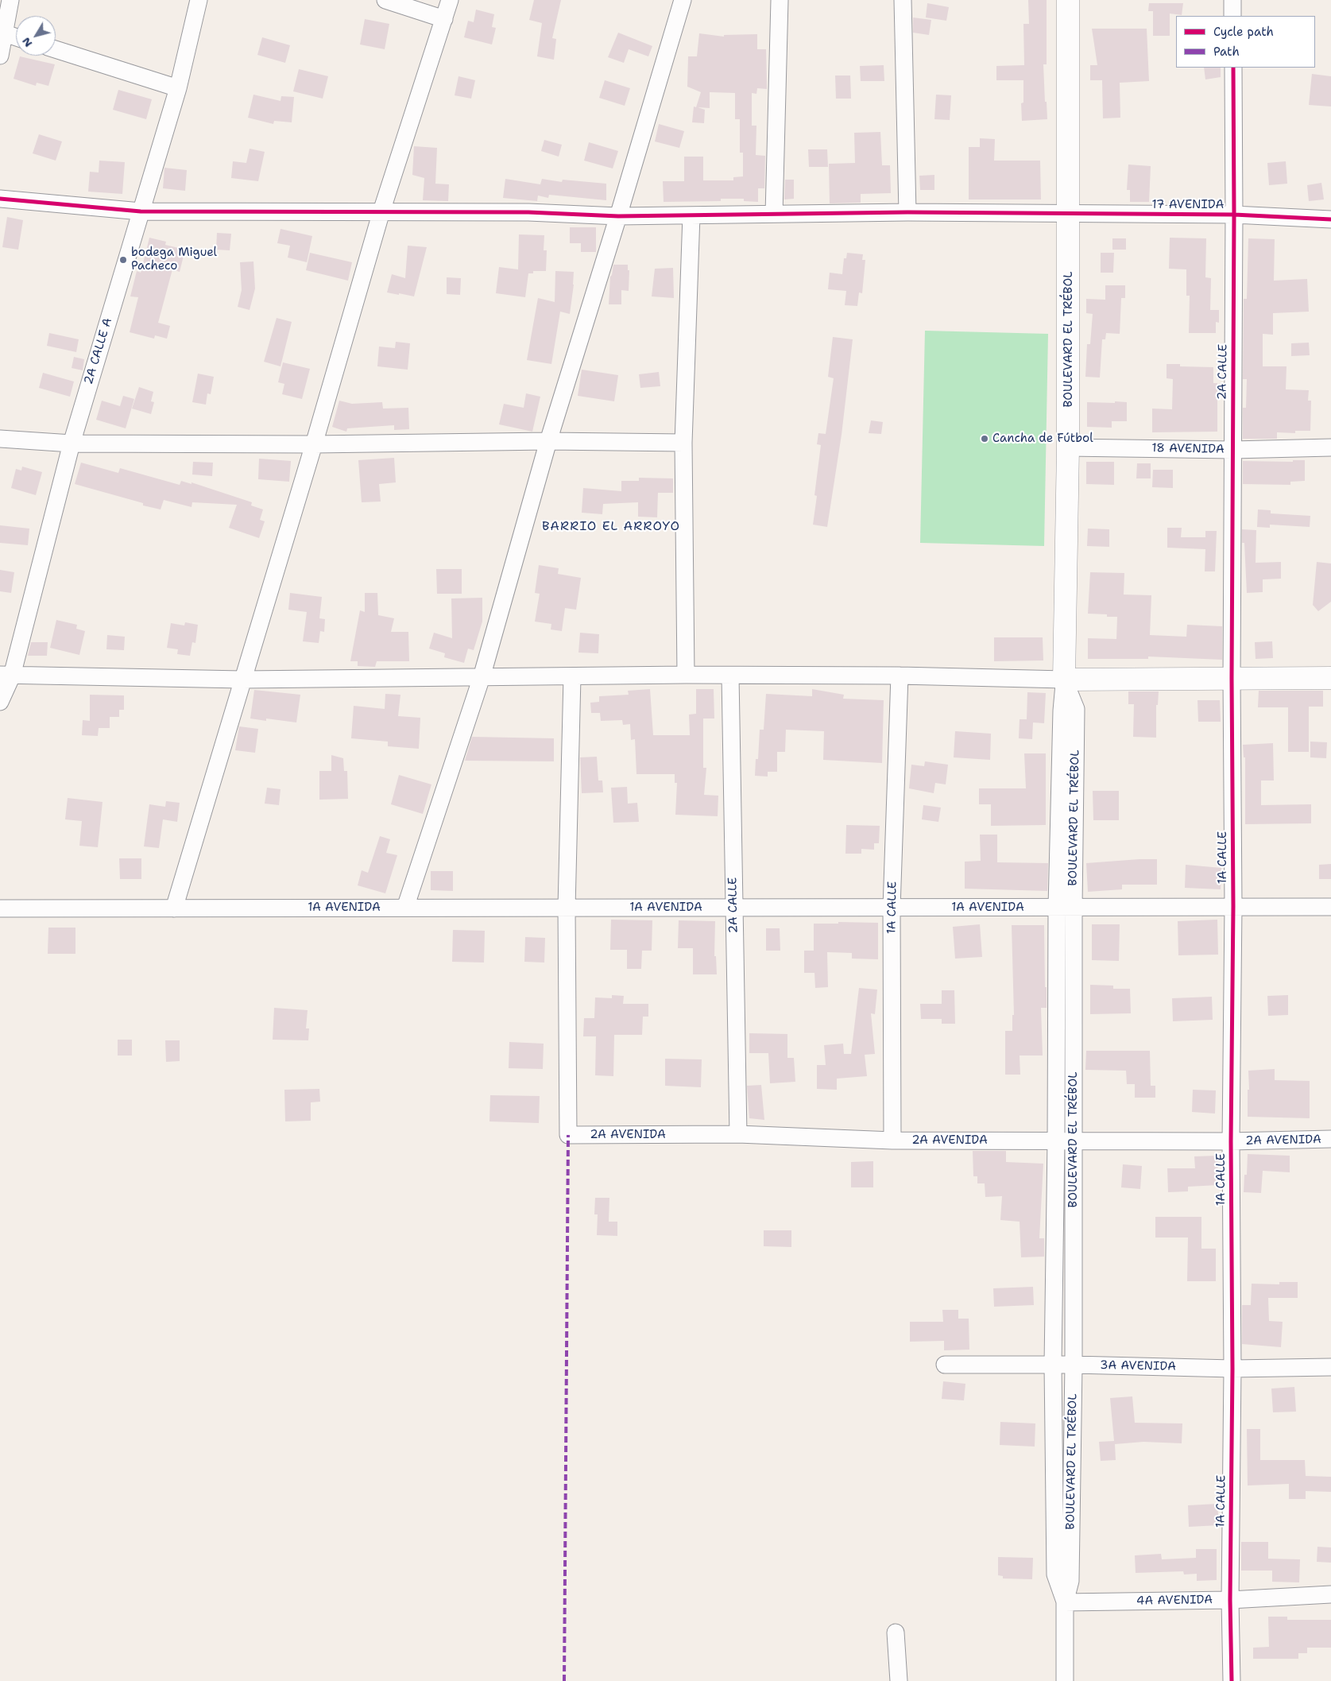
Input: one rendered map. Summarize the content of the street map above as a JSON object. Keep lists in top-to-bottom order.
{
  "streets": {
    "main road": ["BOULEVARD EL TRÉBOL"],
    "street": [
      "17 AVENIDA",
      "2A CALLE A",
      "2A CALLE",
      "18 AVENIDA",
      "1A CALLE",
      "1A AVENIDA",
      "2A AVENIDA",
      "3A AVENIDA",
      "4A AVENIDA"
    ]
  },
  "crossings": [
    ["17 AVENIDA", "BOULEVARD EL TRÉBOL"],
    ["17 AVENIDA", "2A CALLE A"],
    ["17 AVENIDA", "2A CALLE"],
    ["BOULEVARD EL TRÉBOL", "18 AVENIDA"],
    ["BOULEVARD EL TRÉBOL", "1A AVENIDA"],
    ["BOULEVARD EL TRÉBOL", "2A AVENIDA"],
    ["BOULEVARD EL TRÉBOL", "3A AVENIDA"],
    ["BOULEVARD EL TRÉBOL", "4A AVENIDA"],
    ["2A CALLE", "18 AVENIDA"],
    ["2A CALLE", "1A CALLE"],
    ["2A CALLE", "1A AVENIDA"],
    ["2A CALLE", "2A AVENIDA"],
    ["1A CALLE", "1A AVENIDA"],
    ["1A CALLE", "2A AVENIDA"],
    ["1A CALLE", "3A AVENIDA"],
    ["1A CALLE", "4A AVENIDA"],
    ["1A AVENIDA", "2A AVENIDA"]
  ],
  "districts": ["BARRIO EL ARROYO"],
  "places": ["bodega Miguel Pacheco", "Cancha de Fútbol"],
  "legend": ["Cycle path", "Path"],
  "north": "bottom left"
}
